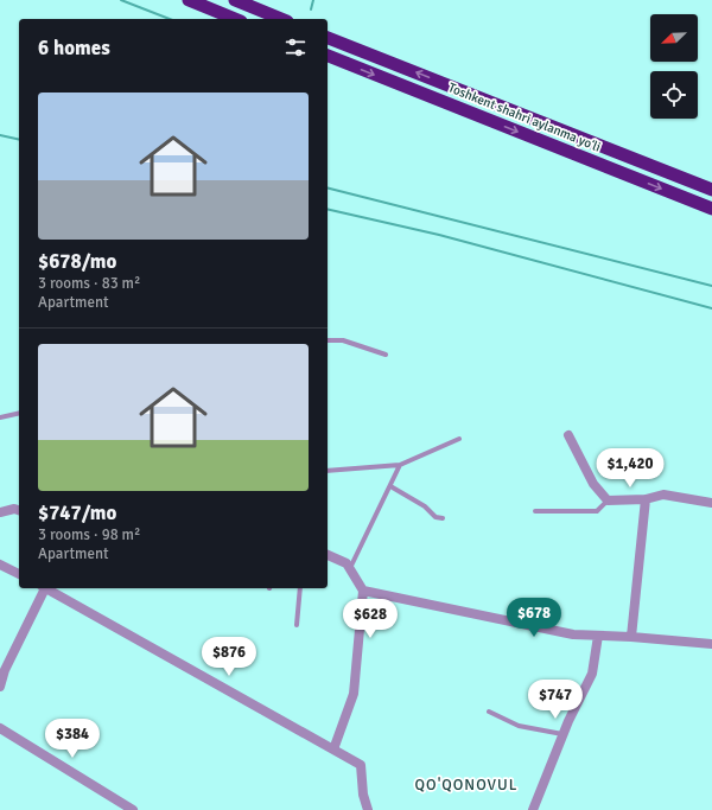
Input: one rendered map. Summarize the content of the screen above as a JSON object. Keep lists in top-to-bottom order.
{
  "streets": {
    "highway": ["Toshkent shahri aylanma yoʻli"]
  },
  "districts": ["QO'QONOVUL"],
  "north": "bottom left",
  "page": {
    "heading": "6 homes",
    "list": [
      {
        "name": "$678/mo",
        "note": "3 rooms · 83 m² · Apartment"
      },
      {
        "name": "$747/mo",
        "note": "3 rooms · 98 m² · Apartment"
      }
    ],
    "price": [
      "$1,420",
      "$678",
      "$628",
      "$876",
      "$747",
      "$384"
    ]
  }
}
